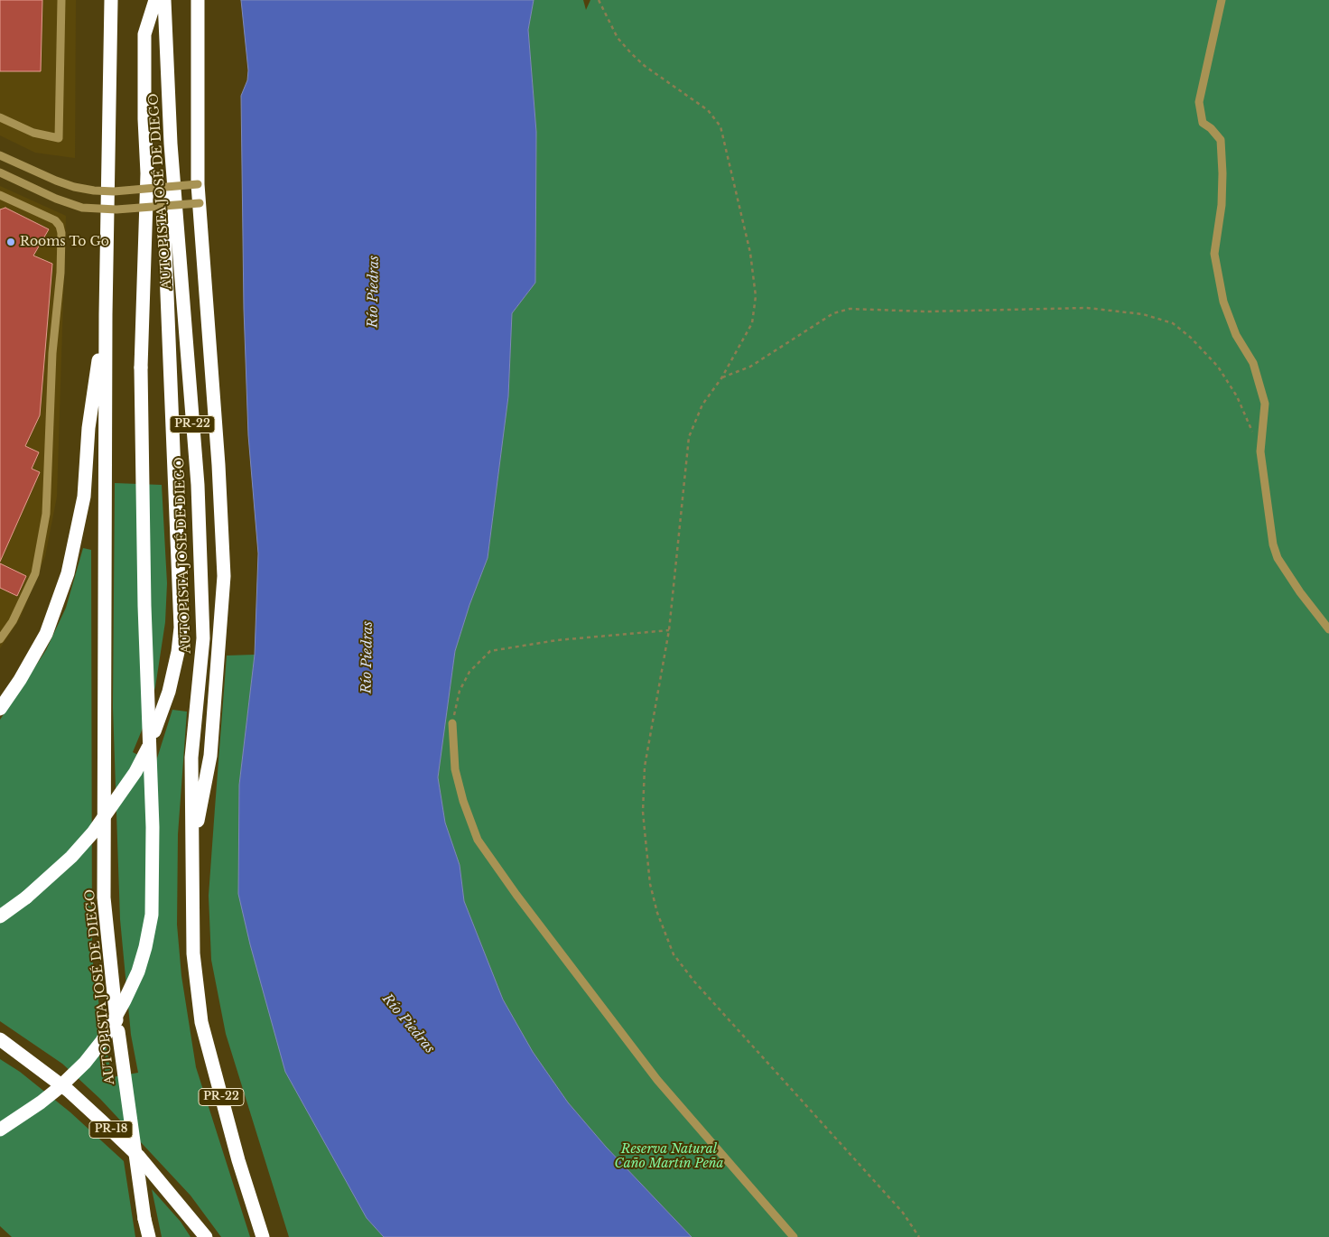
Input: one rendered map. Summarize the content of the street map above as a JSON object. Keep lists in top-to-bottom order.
{
  "streets": {
    "highway": ["AUTOPISTA JOSÉ DE DIEGO", "PR-22", "PR-18"]
  },
  "water": ["Río Piedras"],
  "parks": ["Reserva Natural Caño Martín Peña"],
  "places": ["Rooms To Go"]
}
